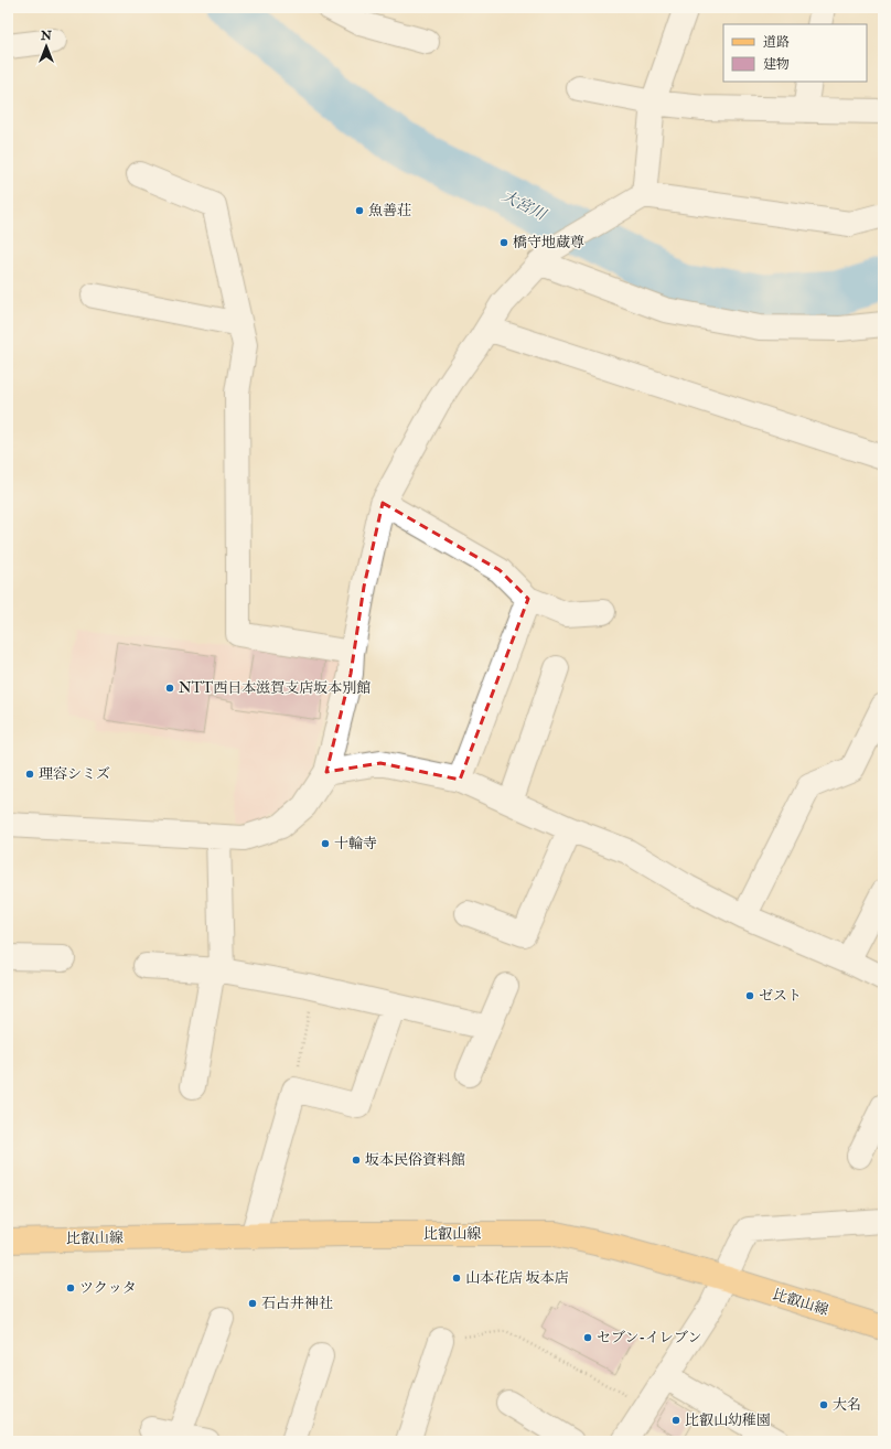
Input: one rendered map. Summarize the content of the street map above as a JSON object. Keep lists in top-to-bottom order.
{
  "streets": {
    "main road": ["比叡山線"]
  },
  "water": ["大宮川"],
  "places": [
    "魚善荘",
    "橋守地蔵尊",
    "NTT西日本滋賀支店坂本別館",
    "理容シミズ",
    "十輪寺",
    "ゼスト",
    "坂本民俗資料館",
    "山本花店 坂本店",
    "ツクッタ",
    "石占井神社",
    "セブン-イレブン",
    "大名",
    "比叡山幼稚園"
  ],
  "legend": ["道路", "建物"],
  "north": "top"
}
